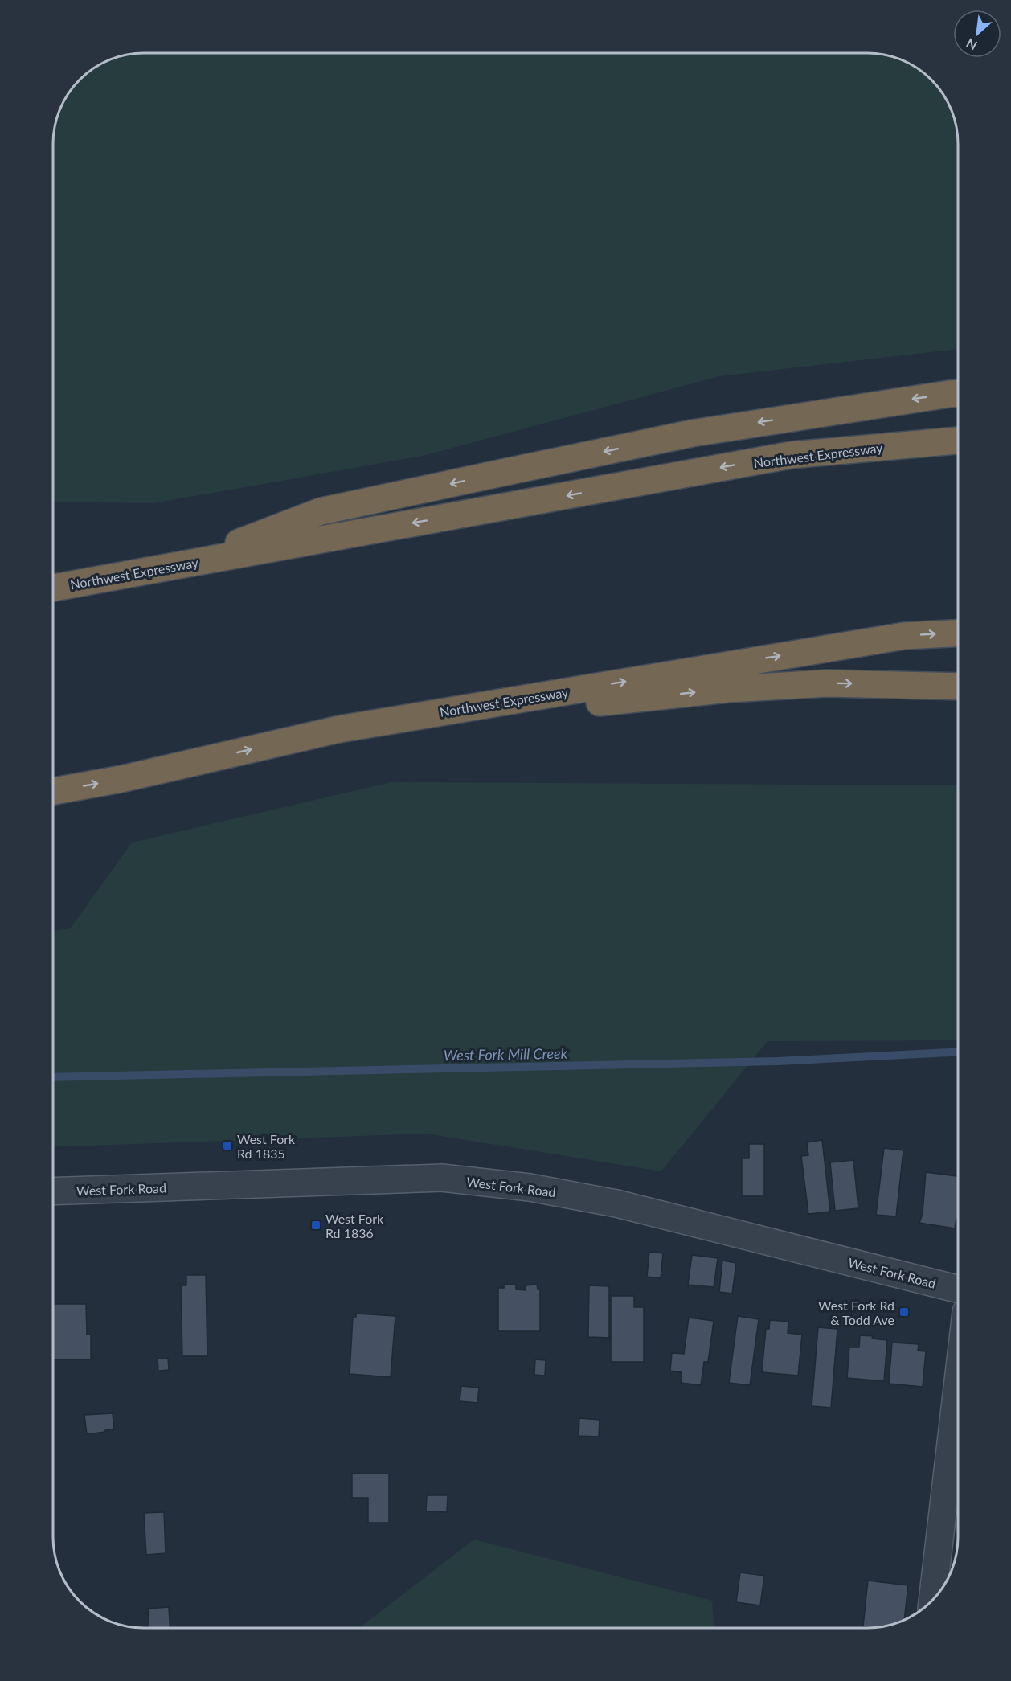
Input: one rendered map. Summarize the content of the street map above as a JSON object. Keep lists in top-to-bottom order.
{
  "streets": {
    "highway": ["Northwest Expressway"],
    "street": ["West Fork Road"]
  },
  "water": ["West Fork Mill Creek"],
  "places": {
    "transit": ["West Fork Rd 1835", "West Fork Rd 1836", "West Fork Rd & Todd Ave"]
  },
  "north": "bottom left"
}
